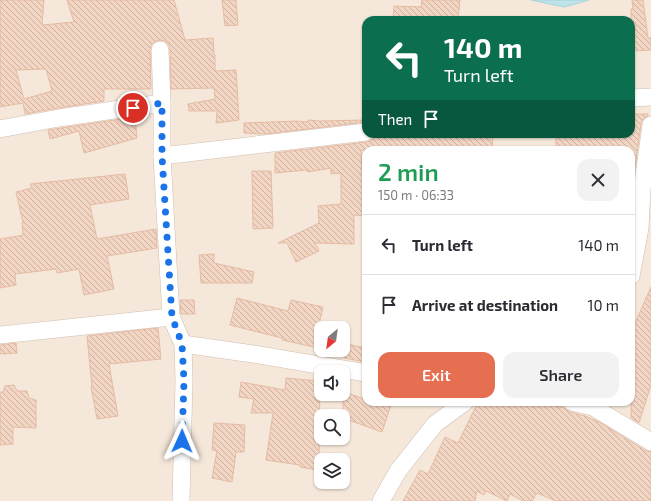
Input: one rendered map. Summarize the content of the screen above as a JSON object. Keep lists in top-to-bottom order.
{
  "north": "bottom left",
  "page": {
    "turn": ["140 m", "Turn left"],
    "then": "Then",
    "heading": ["2 min", "150 m · 06:33"],
    "list": [
      {
        "name": "Turn left",
        "value": "140 m"
      },
      {
        "name": "Arrive at destination",
        "value": "10 m"
      }
    ],
    "buttons": ["Exit", "Share"]
  }
}
